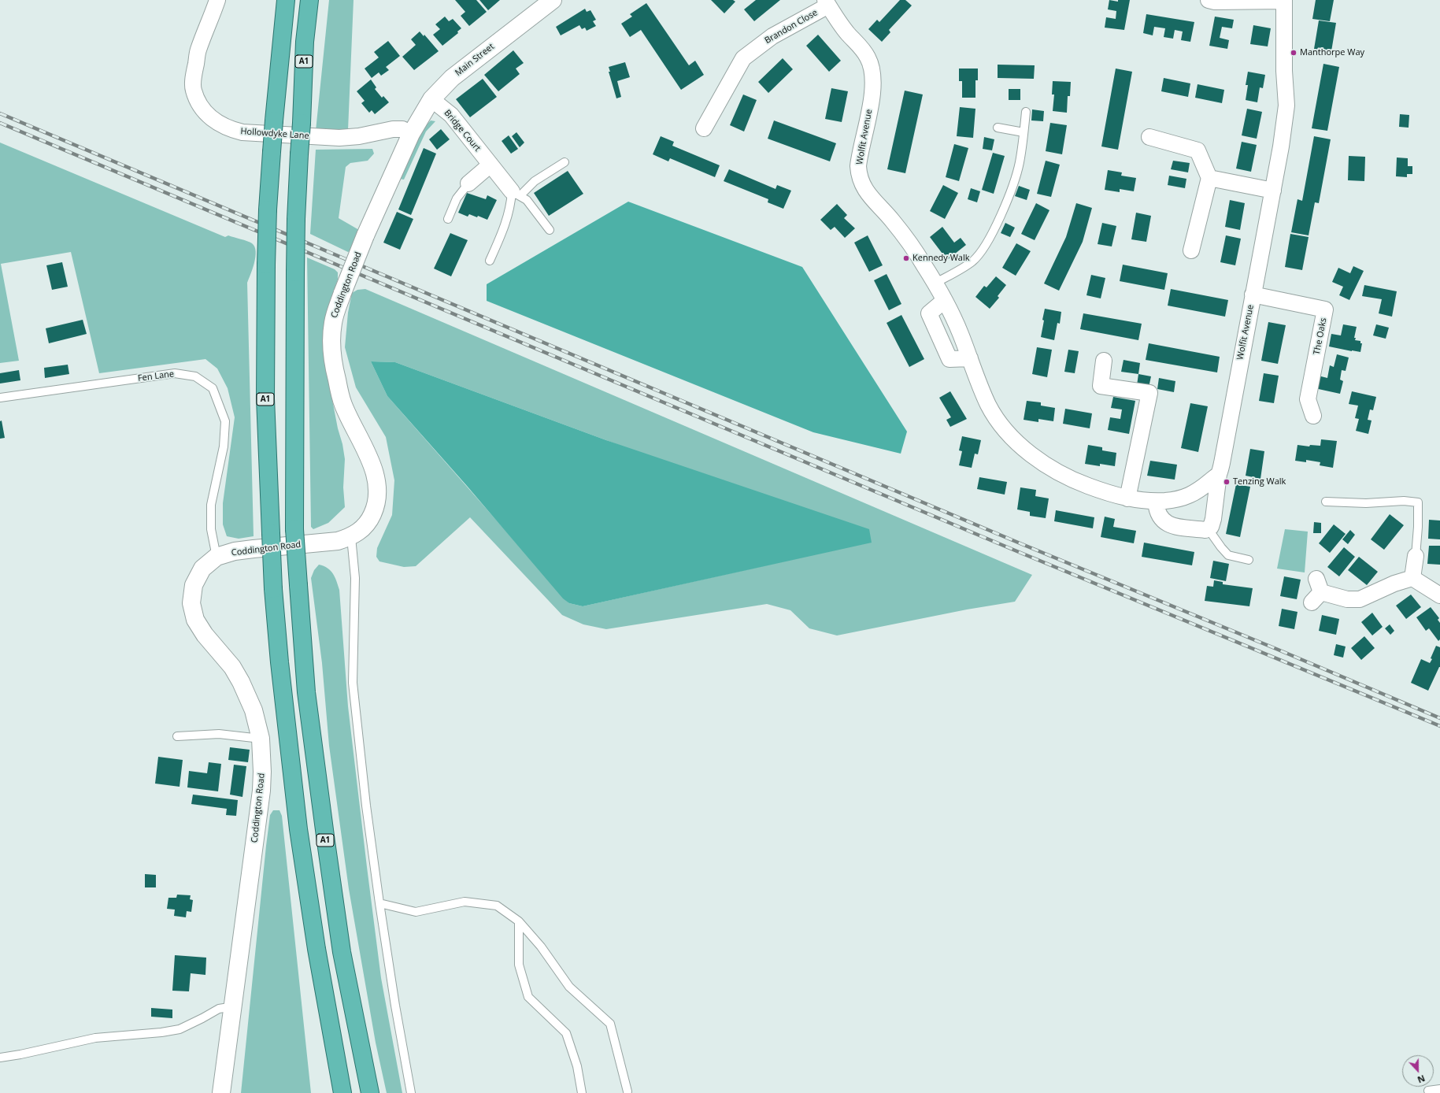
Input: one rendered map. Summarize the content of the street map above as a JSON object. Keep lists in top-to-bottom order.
{
  "streets": {
    "highway": ["A1"],
    "street": [
      "Brandon Close",
      "Main Street",
      "Bridge Court",
      "Hollowdyke Lane",
      "Wolfit Avenue",
      "Coddington Road",
      "The Oaks"
    ],
    "lane": ["Fen Lane"]
  },
  "crossings": [
    ["Brandon Close", "Wolfit Avenue"],
    ["Main Street", "Bridge Court"],
    ["Main Street", "Hollowdyke Lane"],
    ["Main Street", "Coddington Road"],
    ["Hollowdyke Lane", "Coddington Road"],
    ["Wolfit Avenue", "The Oaks"],
    ["Coddington Road", "Fen Lane"]
  ],
  "places": ["Manthorpe Way", "Kennedy Walk", "Tenzing Walk"],
  "north": "bottom"
}
